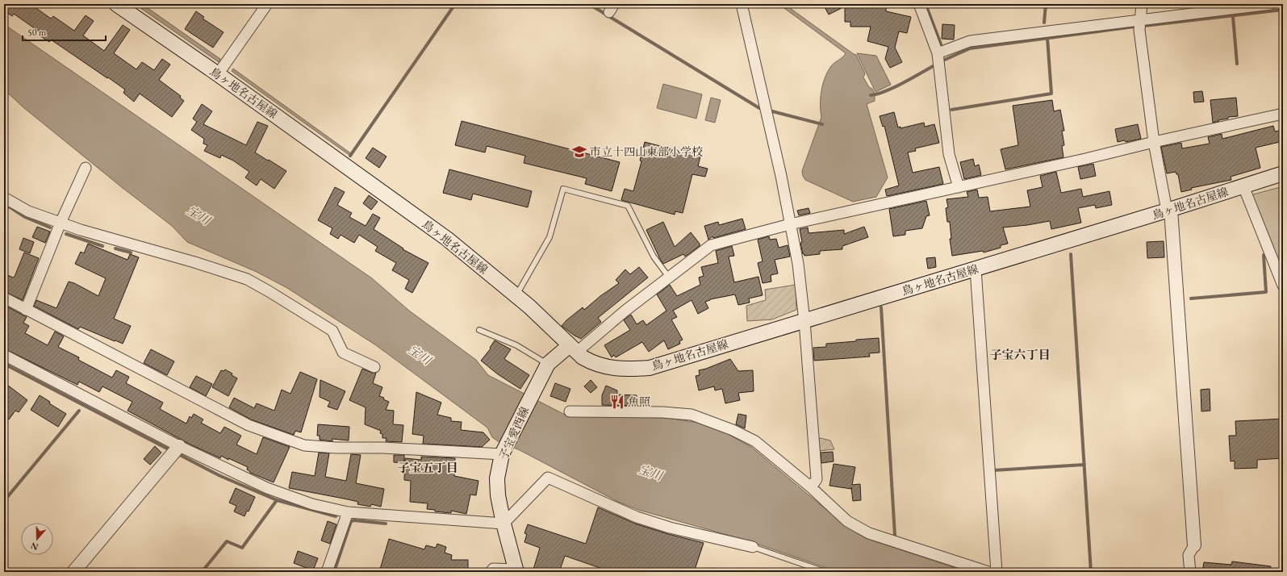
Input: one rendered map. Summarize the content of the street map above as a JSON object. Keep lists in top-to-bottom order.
{
  "streets": {
    "main road": ["鳥ヶ地名古屋線", "子宝愛西線"]
  },
  "crossings": [
    ["鳥ヶ地名古屋線", "子宝愛西線"]
  ],
  "districts": ["子宝六丁目", "子宝五丁目"],
  "water": ["宝川"],
  "places": {
    "school or university": ["市立十四山東部小学校"],
    "restaurant": ["魚照"]
  },
  "scale_bar": "50 m",
  "north": "bottom"
}
